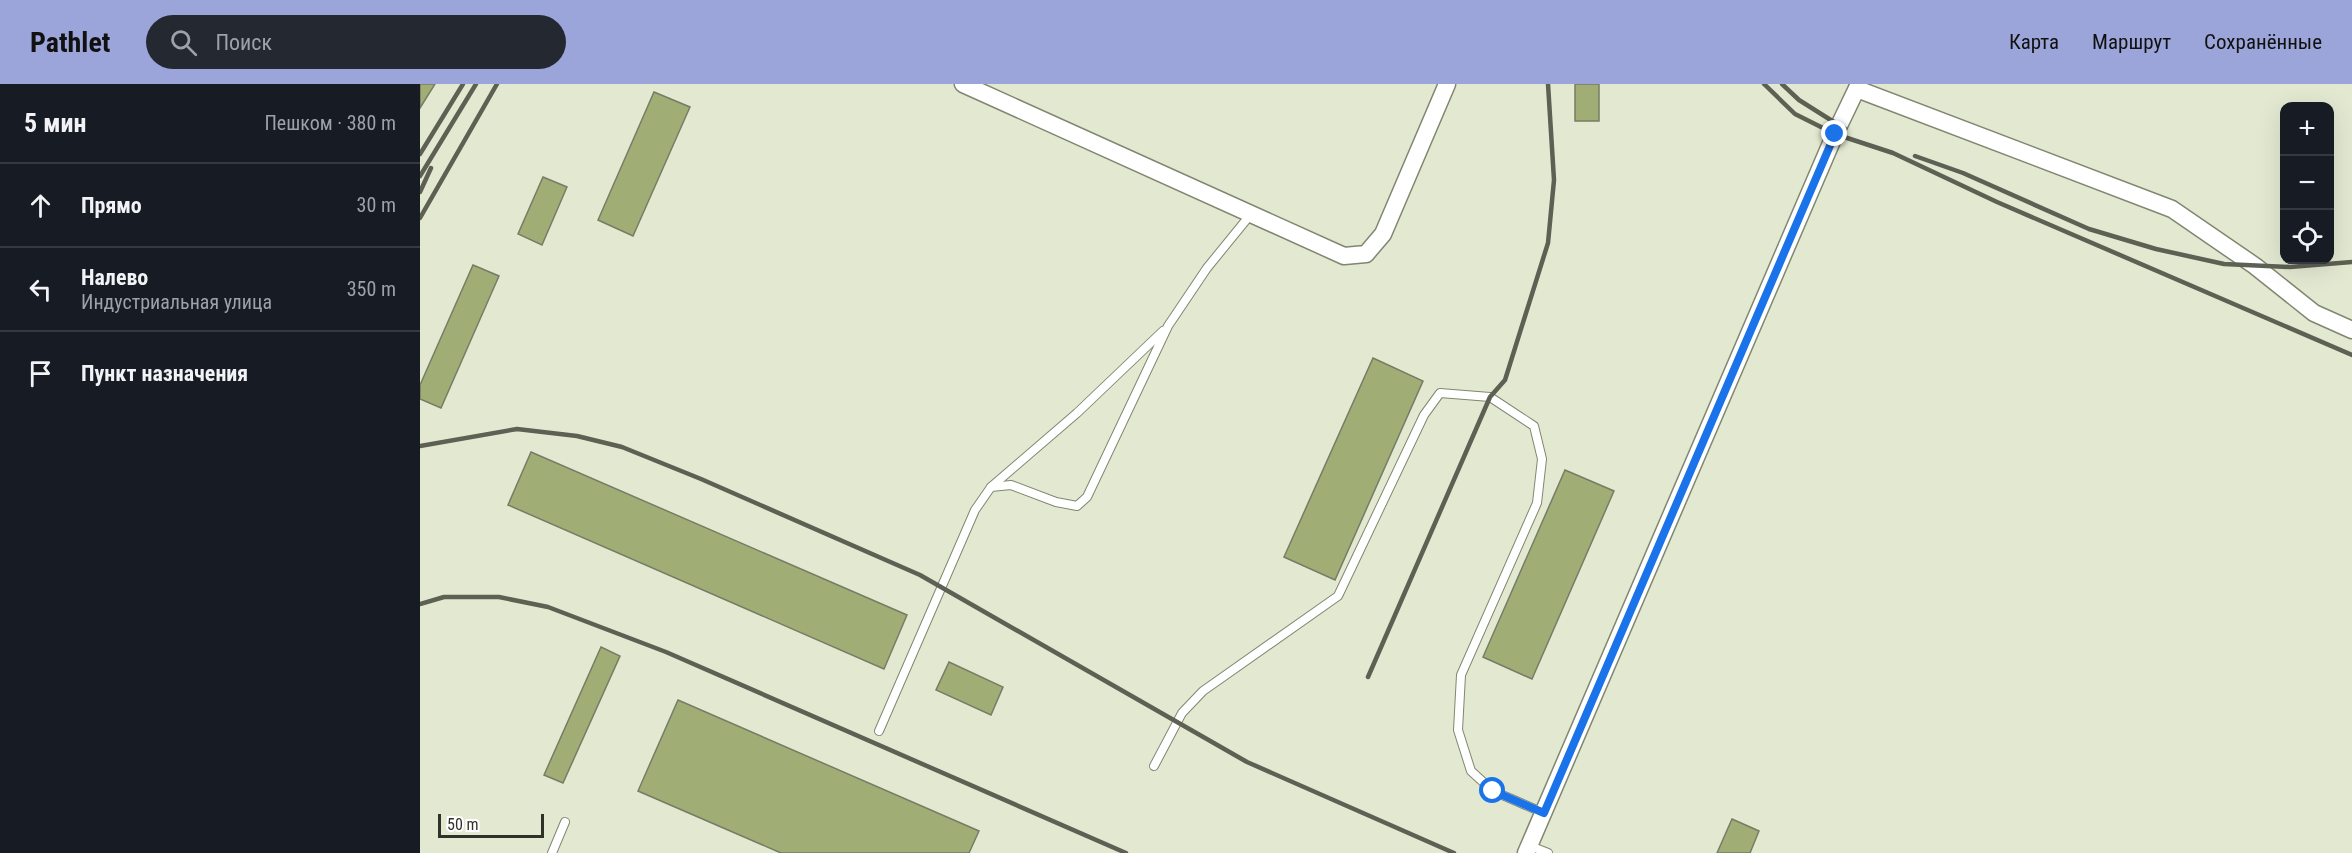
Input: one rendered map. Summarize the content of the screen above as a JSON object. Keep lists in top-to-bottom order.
{
  "scale_bar": "50 m",
  "page": {
    "header": "Pathlet",
    "search": "Поиск",
    "nav": ["Карта", "Маршрут", "Сохранённые"],
    "heading": ["5 мин", "Пешком · 380 m"],
    "map_buttons": ["+", "−"],
    "list": [
      ["Прямо", "30 m"],
      ["Налево", "Индустриальная улица", "350 m"],
      "Пункт назначения"
    ],
    "scale": "50 m"
  }
}
